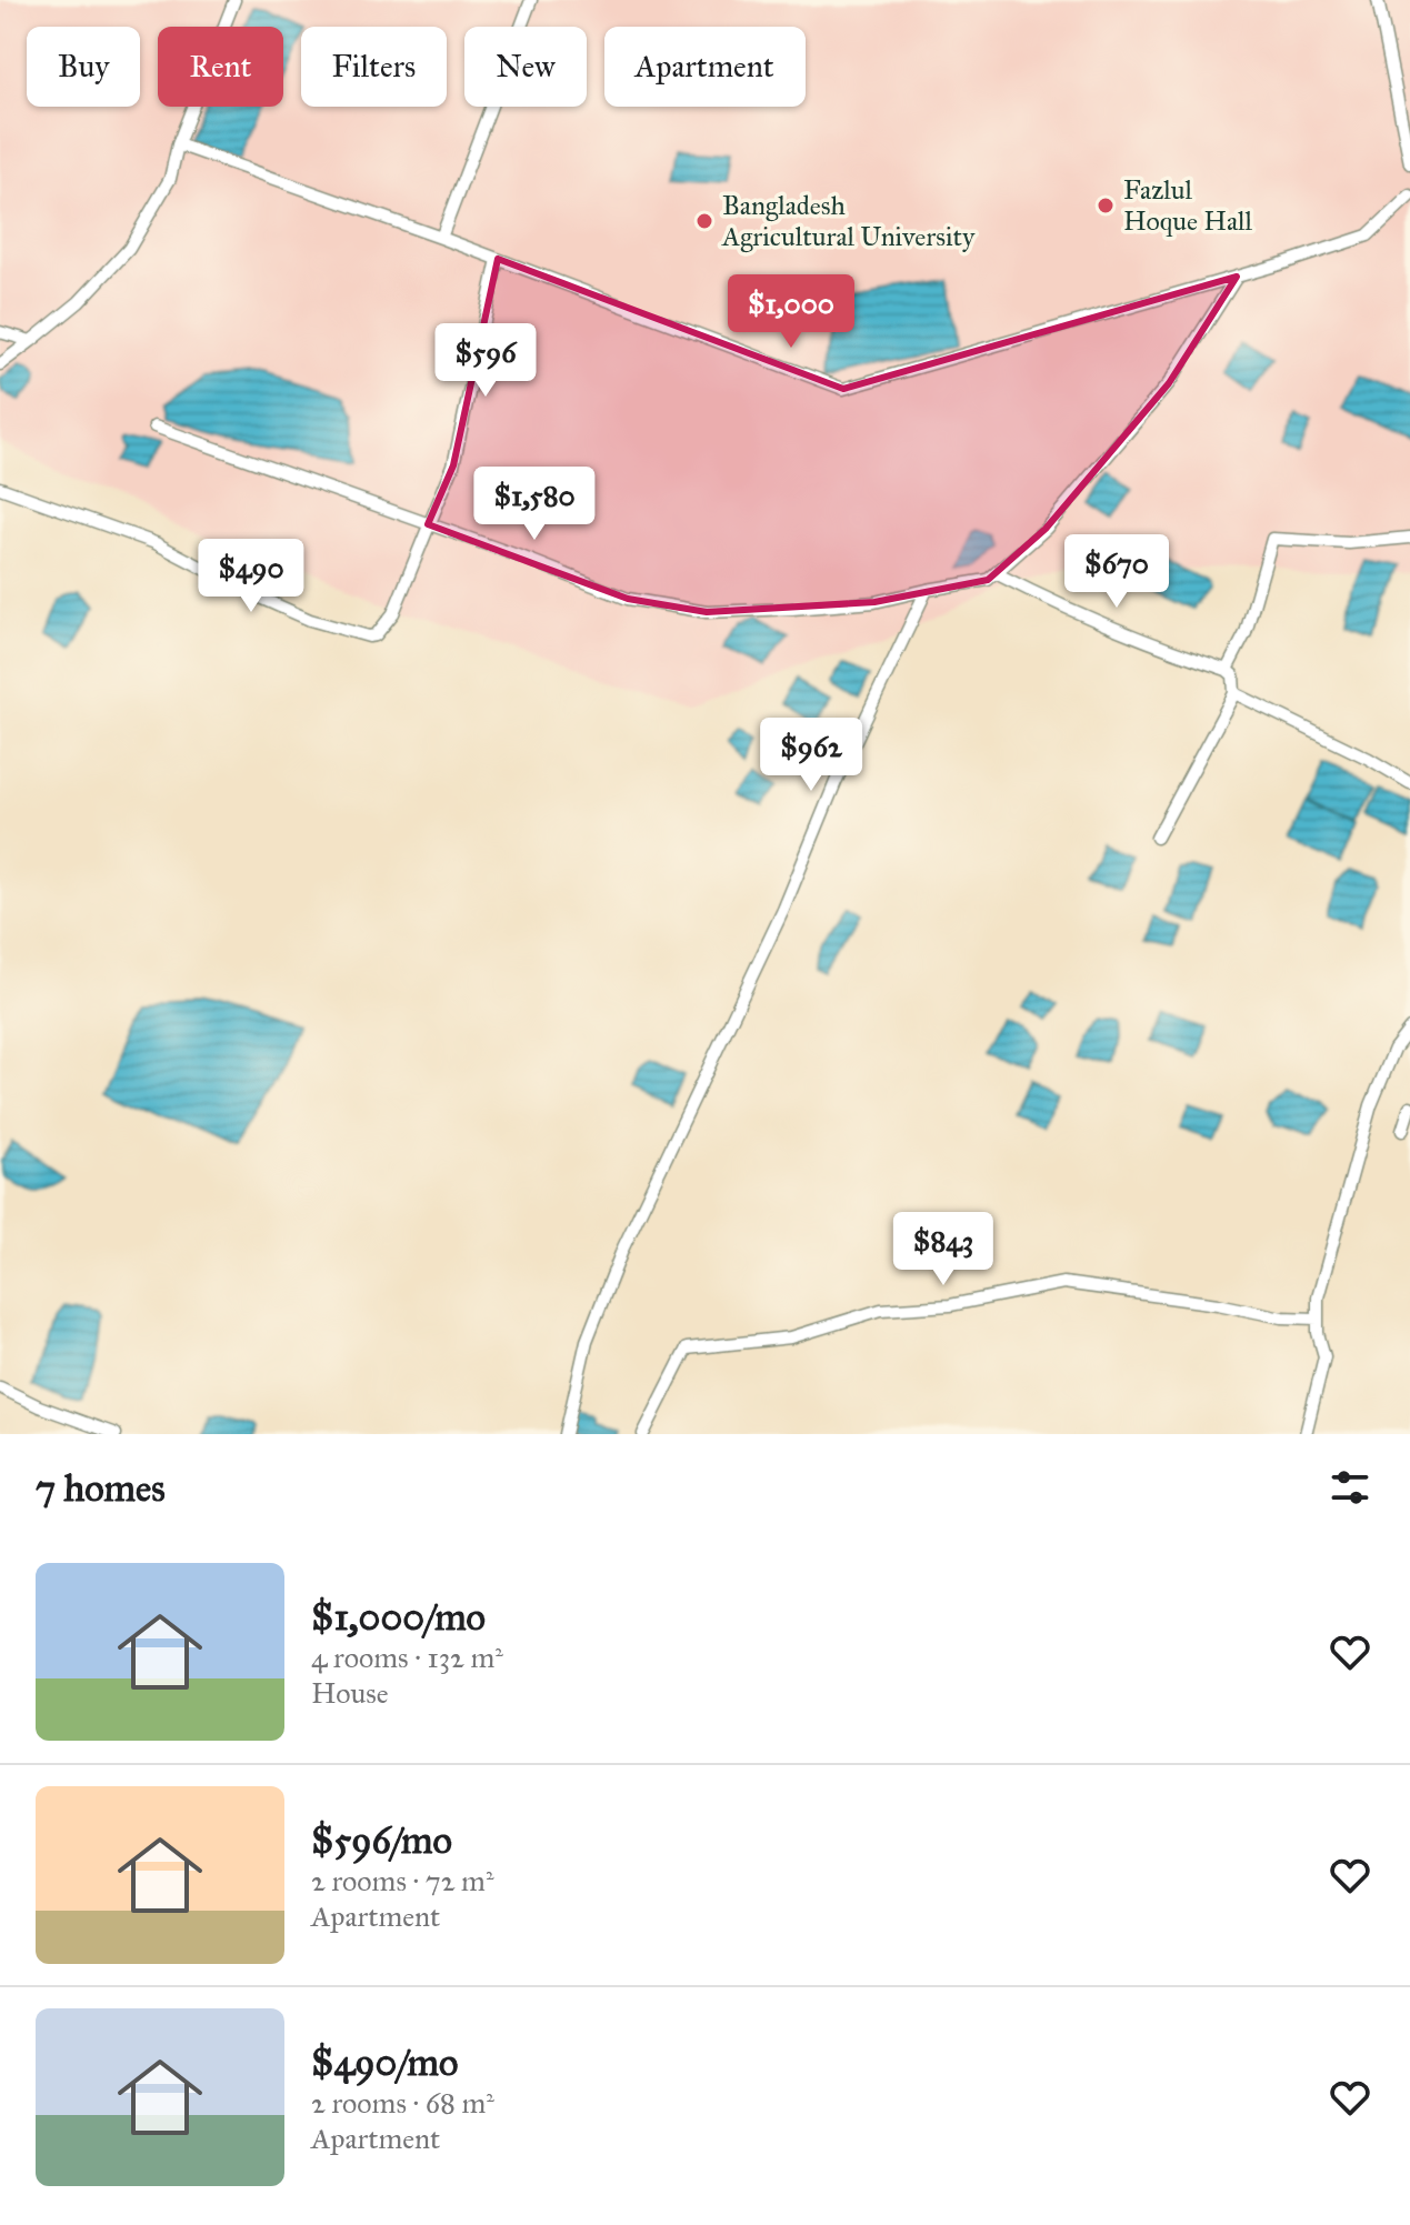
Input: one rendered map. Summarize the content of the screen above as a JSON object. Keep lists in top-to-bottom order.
{
  "places": ["Fazlul Hoque Hall", "Bangladesh Agricultural University"],
  "page": {
    "chip": [
      "Buy",
      "Rent",
      "Filters",
      "New",
      "Apartment"
    ],
    "price": [
      "$1,000",
      "$596",
      "$1,580",
      "$670",
      "$490",
      "$962",
      "$843"
    ],
    "heading": "7 homes",
    "list": [
      {
        "name": "$1,000/mo",
        "note": "4 rooms · 132 m² · House"
      },
      {
        "name": "$596/mo",
        "note": "2 rooms · 72 m² · Apartment"
      },
      {
        "name": "$490/mo",
        "note": "2 rooms · 68 m² · Apartment"
      }
    ]
  }
}
